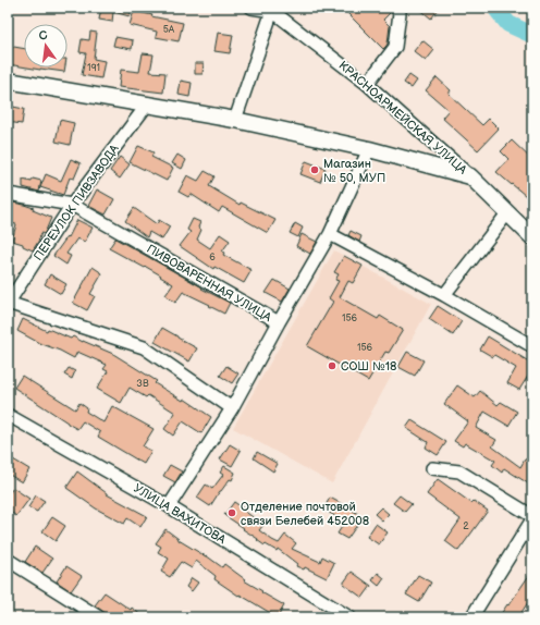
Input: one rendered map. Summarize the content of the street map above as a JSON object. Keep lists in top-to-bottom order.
{
  "streets": {
    "main road": ["КРАСНОАРМЕЙСКАЯ УЛИЦА"],
    "street": ["ПЕРЕУЛОК ПИВЗАВОДА", "ПИВОВАРЕННАЯ УЛИЦА", "УЛИЦА ВАХИТОВА"]
  },
  "crossings": [
    ["КРАСНОАРМЕЙСКАЯ УЛИЦА", "ПЕРЕУЛОК ПИВЗАВОДА"],
    ["КРАСНОАРМЕЙСКАЯ УЛИЦА", "ПИВОВАРЕННАЯ УЛИЦА"],
    ["ПЕРЕУЛОК ПИВЗАВОДА", "ПИВОВАРЕННАЯ УЛИЦА"]
  ],
  "places": ["Магазин № 50, МУП", "СОШ №18", "Отделение почтовой связи Белебей 452008"],
  "house_numbers": [
    "5А",
    "191",
    "6",
    "156",
    "156",
    "3В",
    "2"
  ],
  "north": "top"
}
